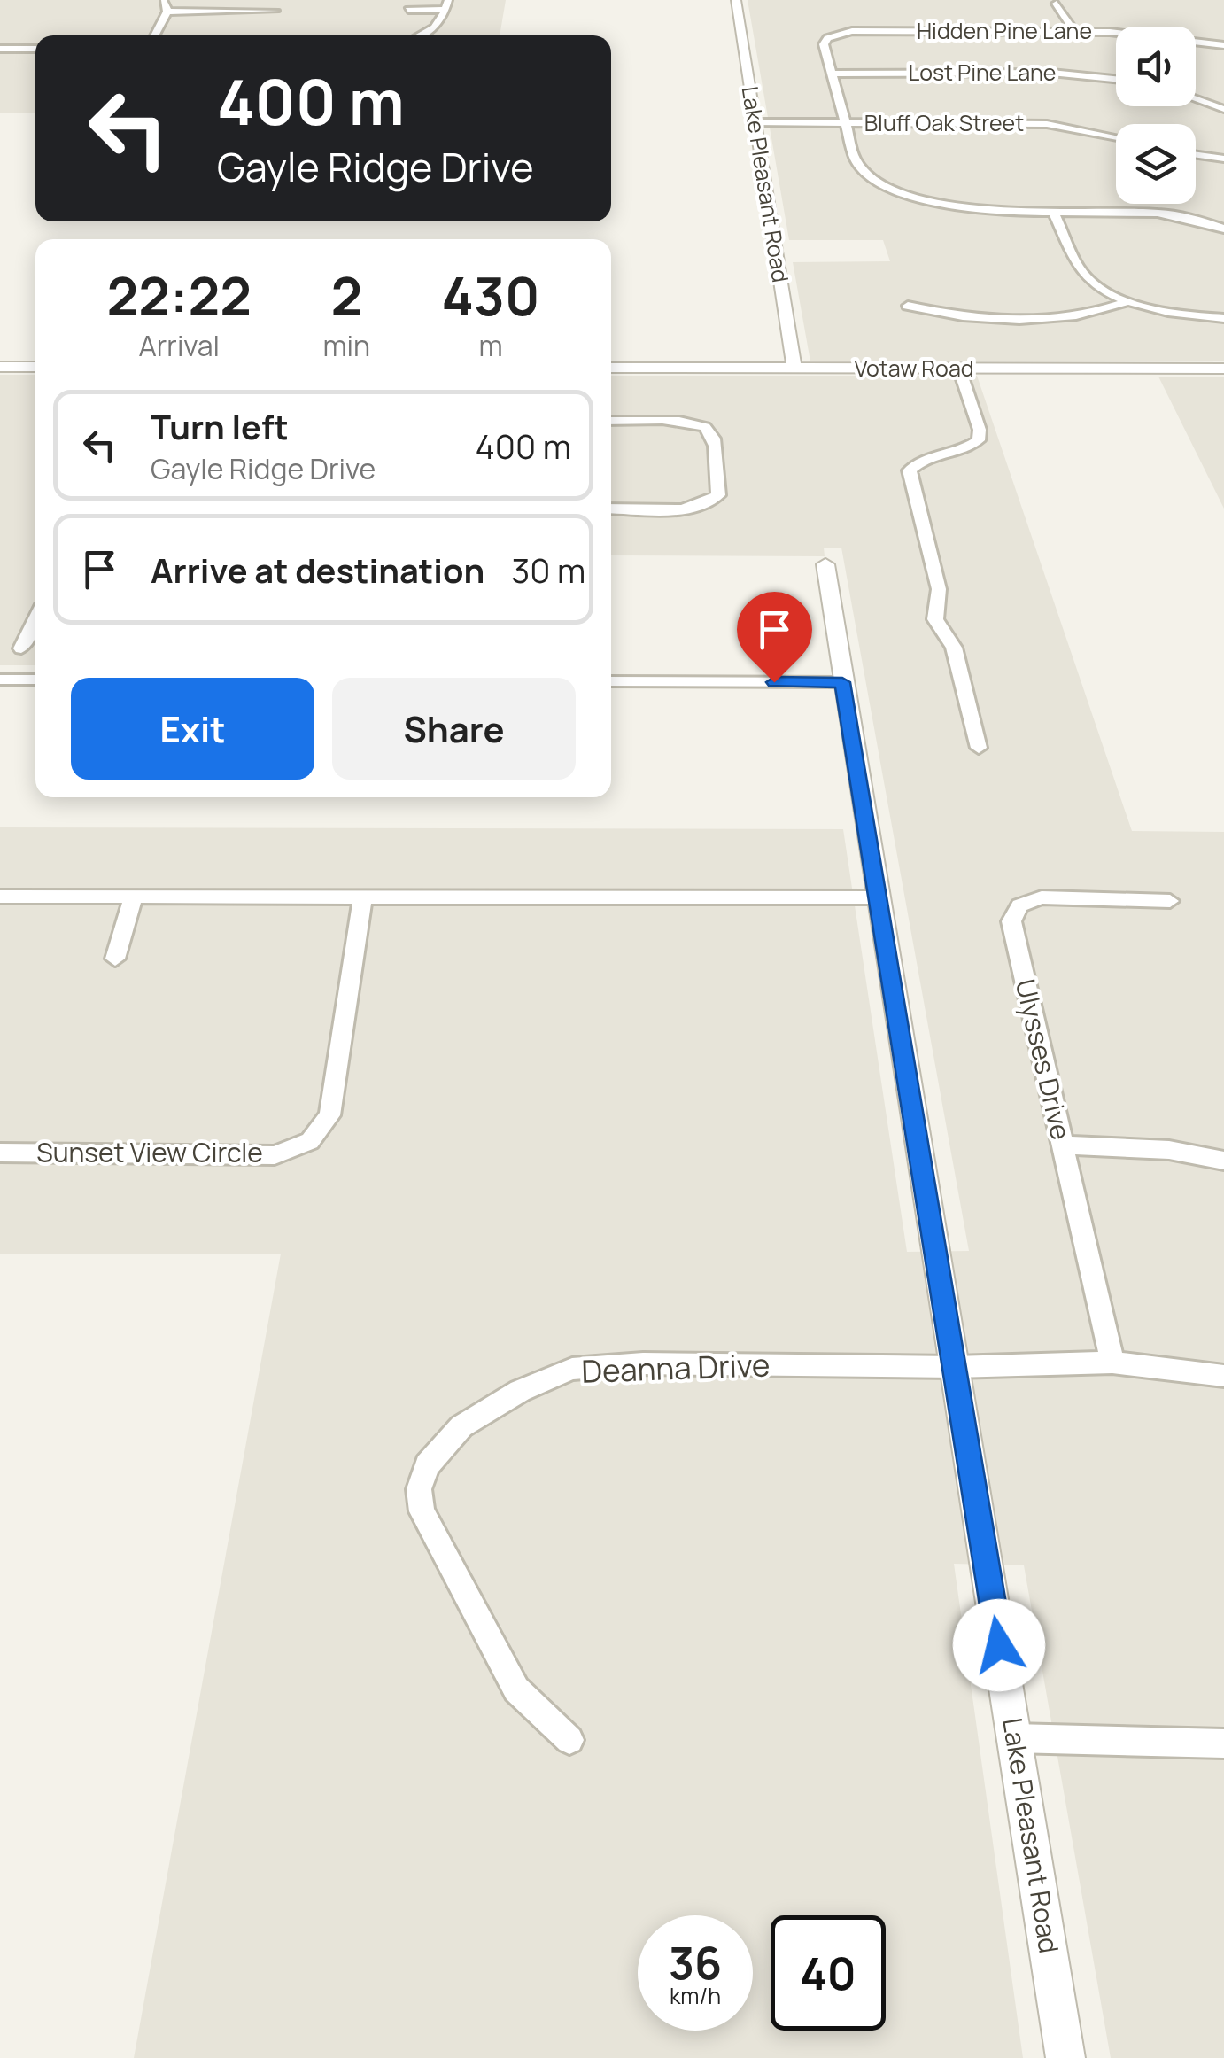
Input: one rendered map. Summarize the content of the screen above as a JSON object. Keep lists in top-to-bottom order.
{
  "streets": {
    "street": [
      "Hidden Pine Lane",
      "Lost Pine Lane",
      "Bluff Oak Street",
      "Lake Pleasant Road",
      "Votaw Road",
      "Ulysses Drive",
      "Sunset View Circle",
      "Deanna Drive"
    ]
  },
  "crossings": [
    ["Hidden Pine Lane", "Lost Pine Lane"],
    ["Bluff Oak Street", "Lake Pleasant Road"],
    ["Lake Pleasant Road", "Votaw Road"],
    ["Lake Pleasant Road", "Deanna Drive"],
    ["Ulysses Drive", "Deanna Drive"]
  ],
  "page": {
    "turn": ["400 m", "Gayle Ridge Drive"],
    "eta": [
      "22:22",
      "Arrival",
      "2",
      "min",
      "430",
      "m"
    ],
    "list": [
      {
        "name": "Turn left",
        "note": "Gayle Ridge Drive",
        "value": "400 m"
      },
      {
        "name": "Arrive at destination",
        "value": "30 m"
      }
    ],
    "buttons": ["Exit", "Share"],
    "speed": "36 km/h",
    "limit": "40"
  }
}
